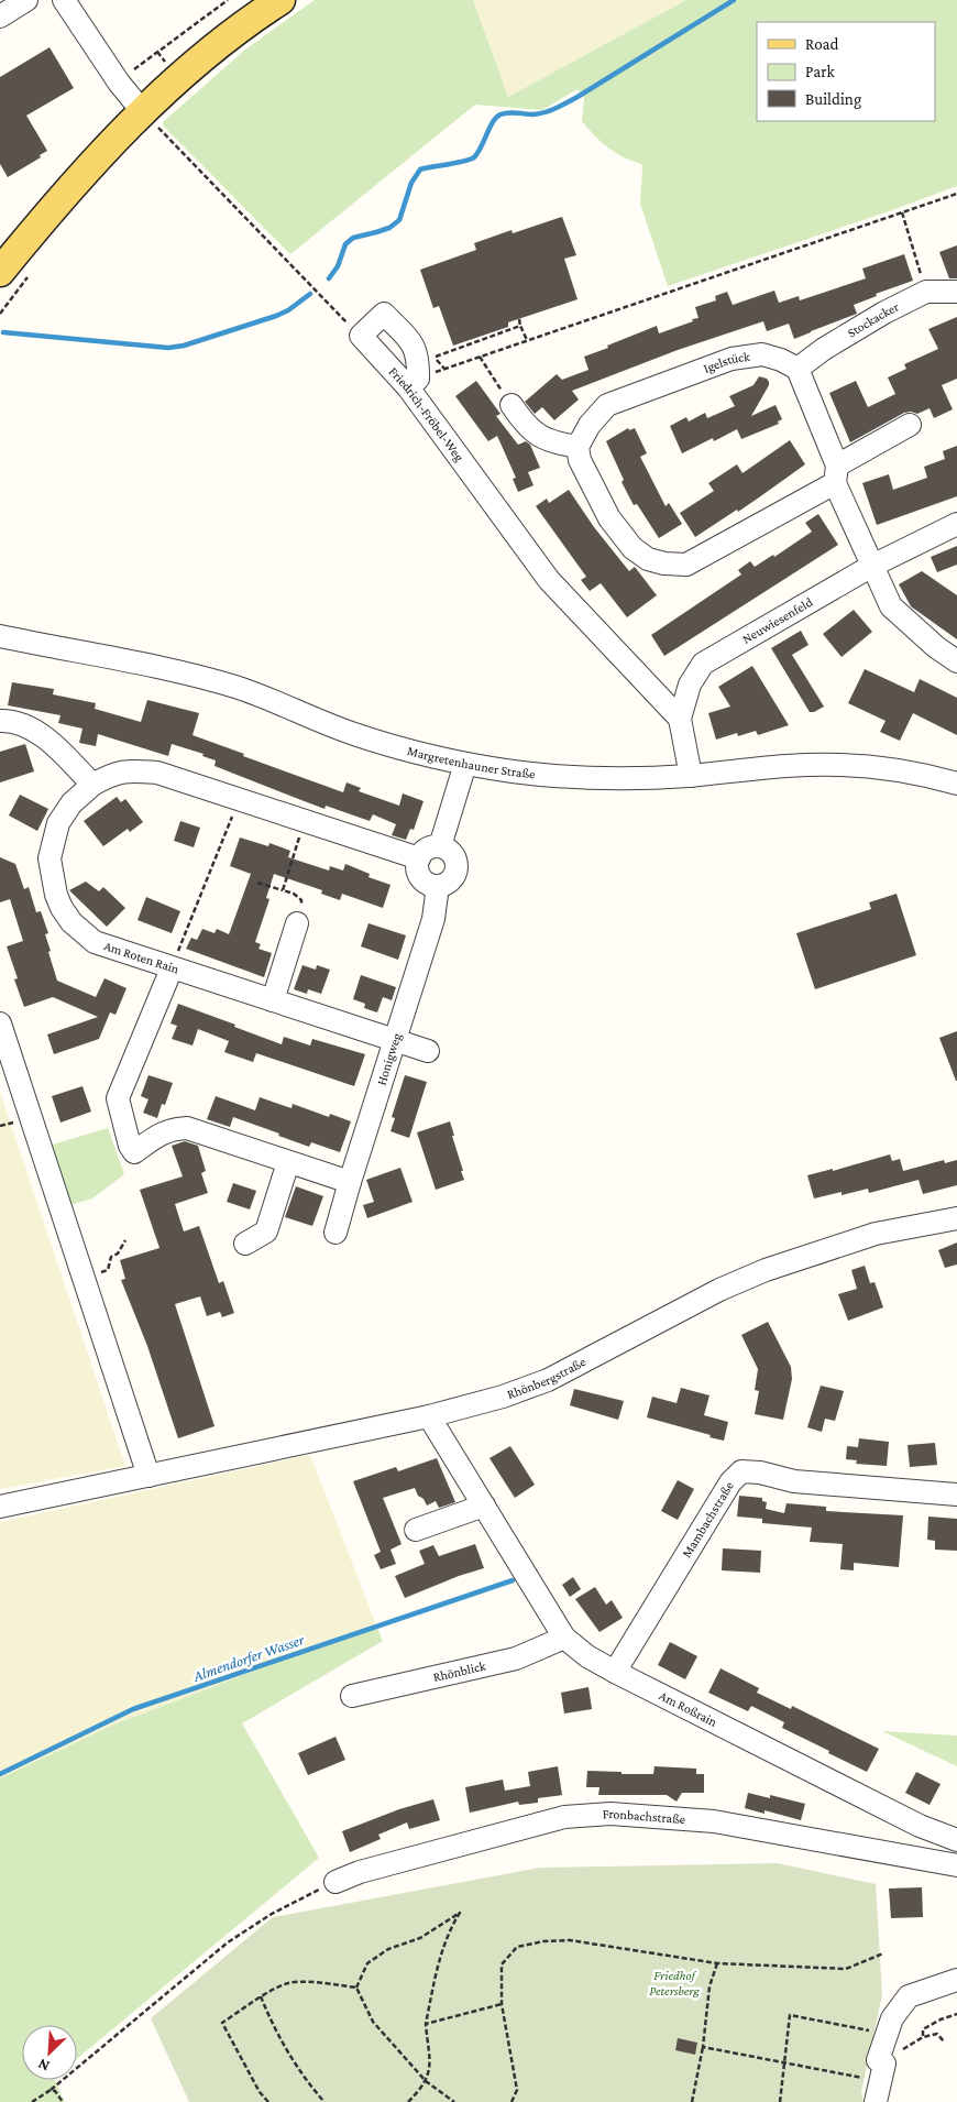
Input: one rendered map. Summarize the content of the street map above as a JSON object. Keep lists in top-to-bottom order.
{
  "streets": {
    "street": [
      "Stockacker",
      "Igelstück",
      "Friedrich-Fröbel-Weg",
      "Neuwiesenfeld",
      "Margretenhauner Straße",
      "Am Roten Rain",
      "Honigweg",
      "Rhönbergstraße",
      "Mambachstraße",
      "Rhönblick",
      "Am Roßrain",
      "Fronbachstraße"
    ]
  },
  "crossings": [
    ["Stockacker", "Igelstück"],
    ["Friedrich-Fröbel-Weg", "Neuwiesenfeld"],
    ["Neuwiesenfeld", "Margretenhauner Straße"],
    ["Am Roten Rain", "Honigweg"],
    ["Rhönbergstraße", "Am Roßrain"],
    ["Mambachstraße", "Am Roßrain"],
    ["Rhönblick", "Am Roßrain"]
  ],
  "water": ["Almendorfer Wasser"],
  "parks": ["Friedhof Petersberg"],
  "legend": ["Road", "Park", "Building"],
  "north": "bottom left"
}
